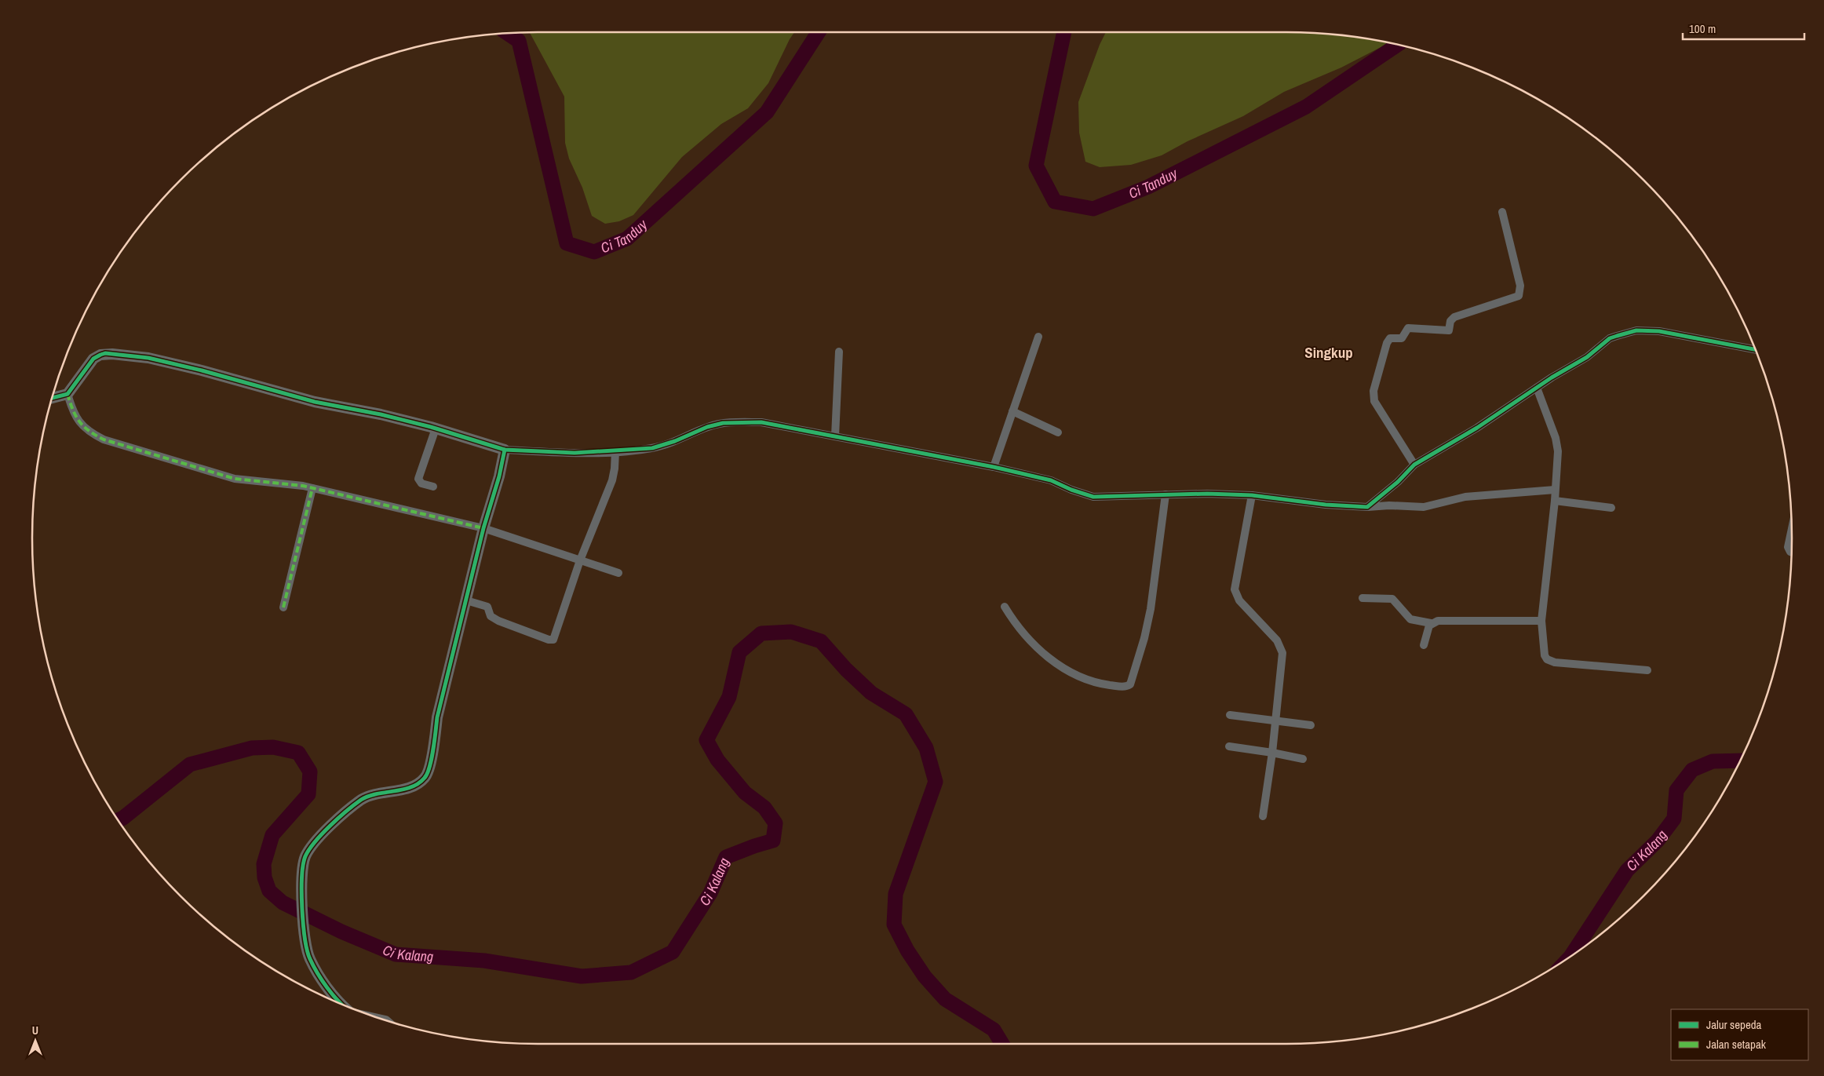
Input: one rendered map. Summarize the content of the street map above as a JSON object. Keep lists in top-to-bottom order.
{
  "districts": ["Singkup"],
  "water": ["Ci Tanduy", "Ci Kalang"],
  "legend": ["Jalur sepeda", "Jalan setapak"],
  "scale_bar": "100 m",
  "north": "top"
}
